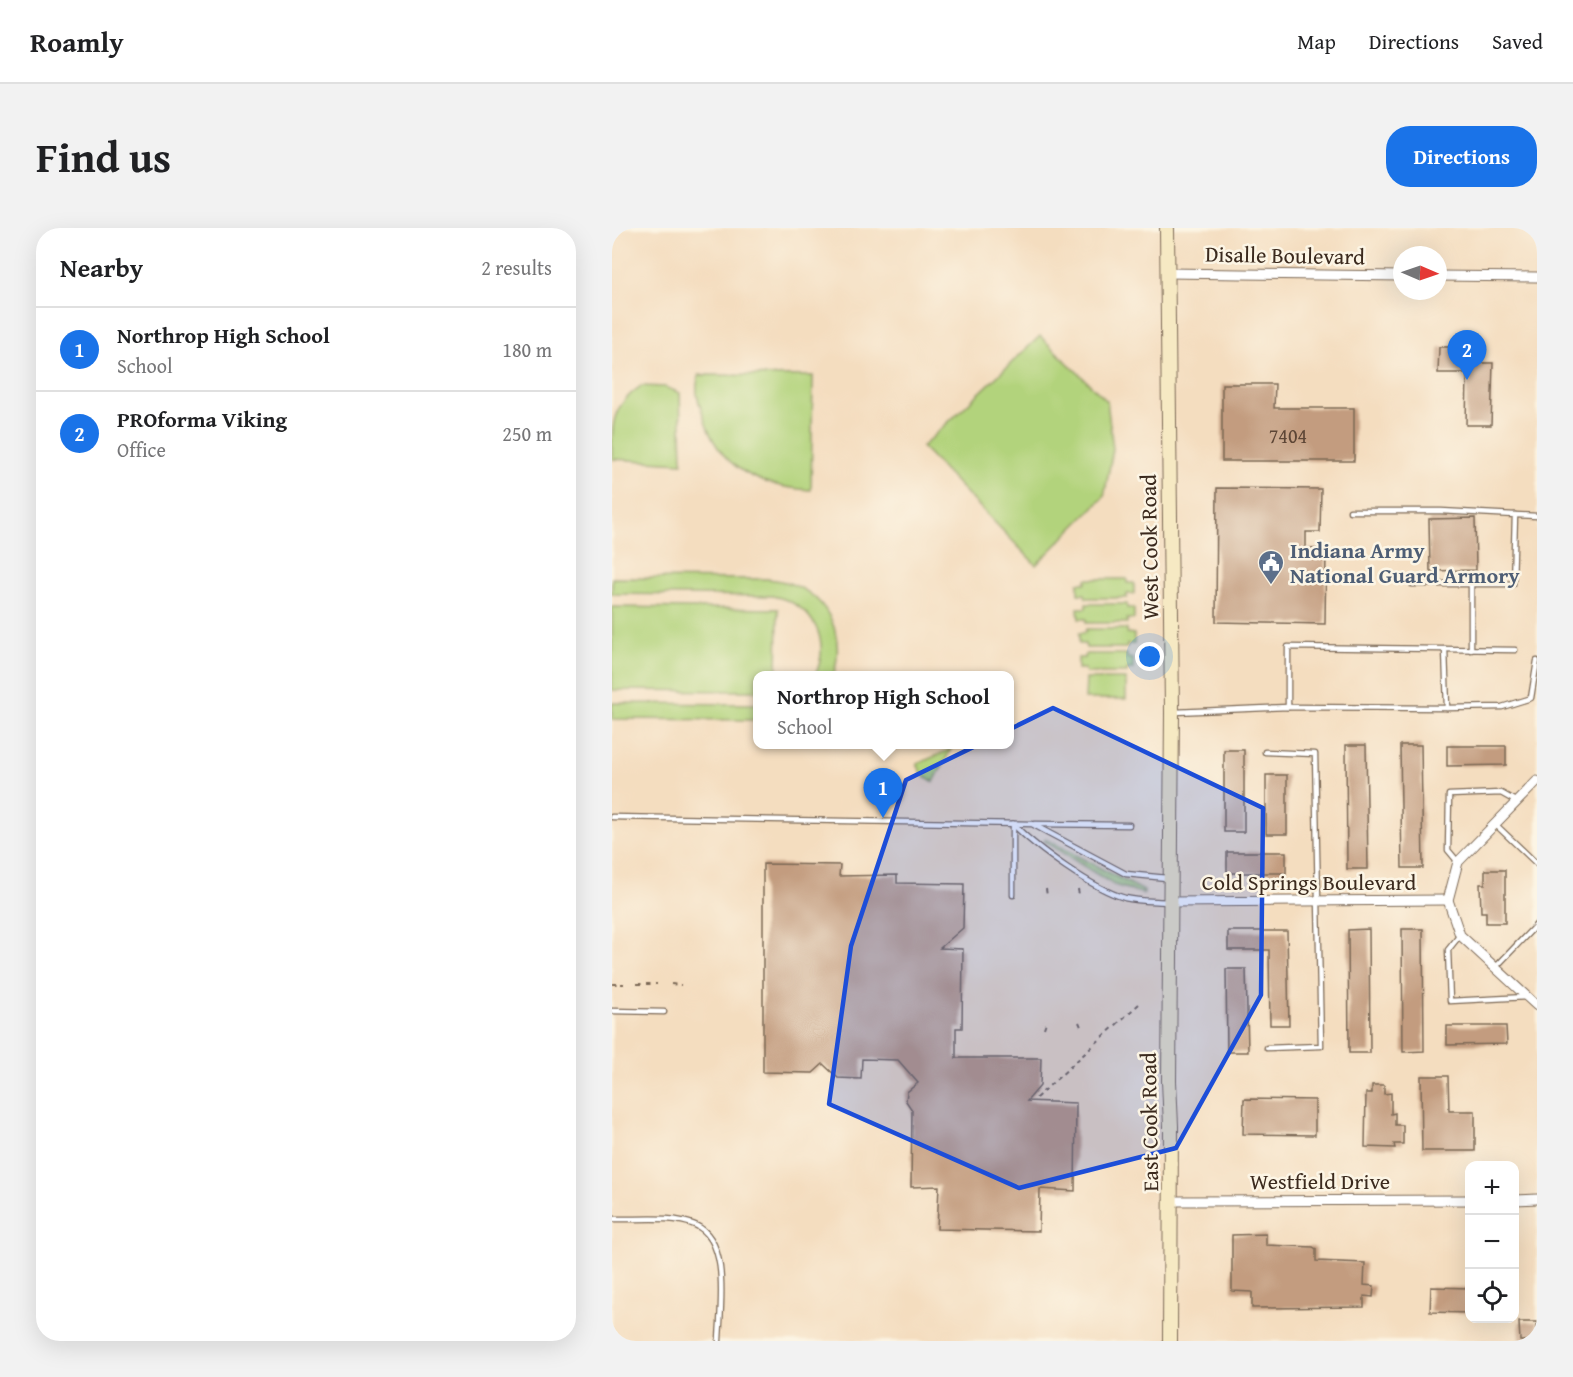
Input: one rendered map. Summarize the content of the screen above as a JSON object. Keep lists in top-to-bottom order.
{
  "streets": {
    "main road": ["West Cook Road", "East Cook Road"],
    "street": ["Disalle Boulevard", "Cold Springs Boulevard", "Westfield Drive"]
  },
  "crossings": [
    ["Disalle Boulevard", "West Cook Road"],
    ["West Cook Road", "Cold Springs Boulevard"],
    ["West Cook Road", "East Cook Road"],
    ["Cold Springs Boulevard", "East Cook Road"],
    ["East Cook Road", "Westfield Drive"]
  ],
  "places": {
    "public building": ["Indiana Army National Guard Armory"]
  },
  "house_numbers": ["7404"],
  "north": "right",
  "page": {
    "header": "Roamly",
    "nav": ["Map", "Directions", "Saved"],
    "title": "Find us",
    "buttons": "Directions",
    "heading": ["Nearby", "2 results"],
    "list": [
      {
        "mark": "1",
        "name": "Northrop High School",
        "note": "School",
        "value": "180 m"
      },
      {
        "mark": "2",
        "name": "PROforma Viking",
        "note": "Office",
        "value": "250 m"
      }
    ],
    "pins": ["2", "1"],
    "popup": ["Northrop High School", "School"],
    "map_buttons": ["+", "−"]
  }
}
